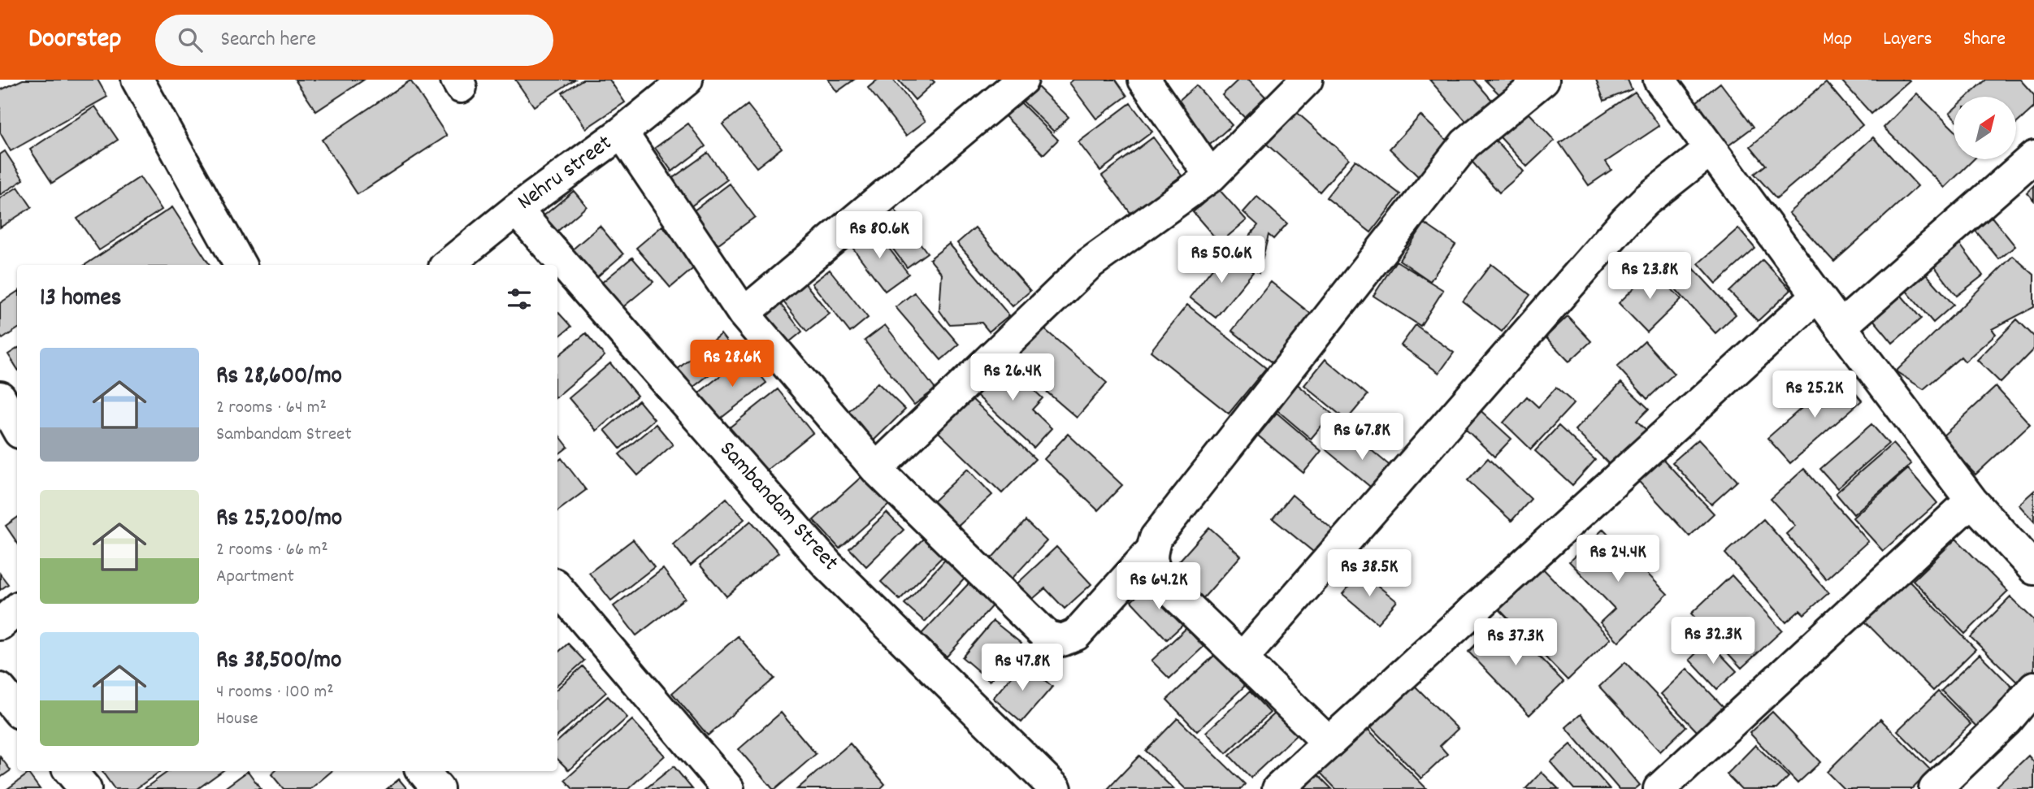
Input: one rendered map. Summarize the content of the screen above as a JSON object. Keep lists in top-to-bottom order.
{
  "streets": {
    "street": ["Nehru street", "Sambandam Street"]
  },
  "crossings": [
    ["Nehru street", "Sambandam Street"]
  ],
  "north": "top right",
  "page": {
    "header": "Doorstep",
    "search": "Search here",
    "nav": ["Map", "Layers", "Share"],
    "price": [
      "Rs 80.6K",
      "Rs 50.6K",
      "Rs 23.8K",
      "Rs 28.6K",
      "Rs 26.4K",
      "Rs 25.2K",
      "Rs 67.8K",
      "Rs 24.4K",
      "Rs 38.5K",
      "Rs 64.2K",
      "Rs 32.3K",
      "Rs 37.3K",
      "Rs 47.8K"
    ],
    "heading": "13 homes",
    "list": [
      {
        "name": "Rs 28,600/mo",
        "note": "2 rooms · 64 m² · Sambandam Street"
      },
      {
        "name": "Rs 25,200/mo",
        "note": "2 rooms · 66 m² · Apartment"
      },
      {
        "name": "Rs 38,500/mo",
        "note": "4 rooms · 100 m² · House"
      }
    ]
  }
}
